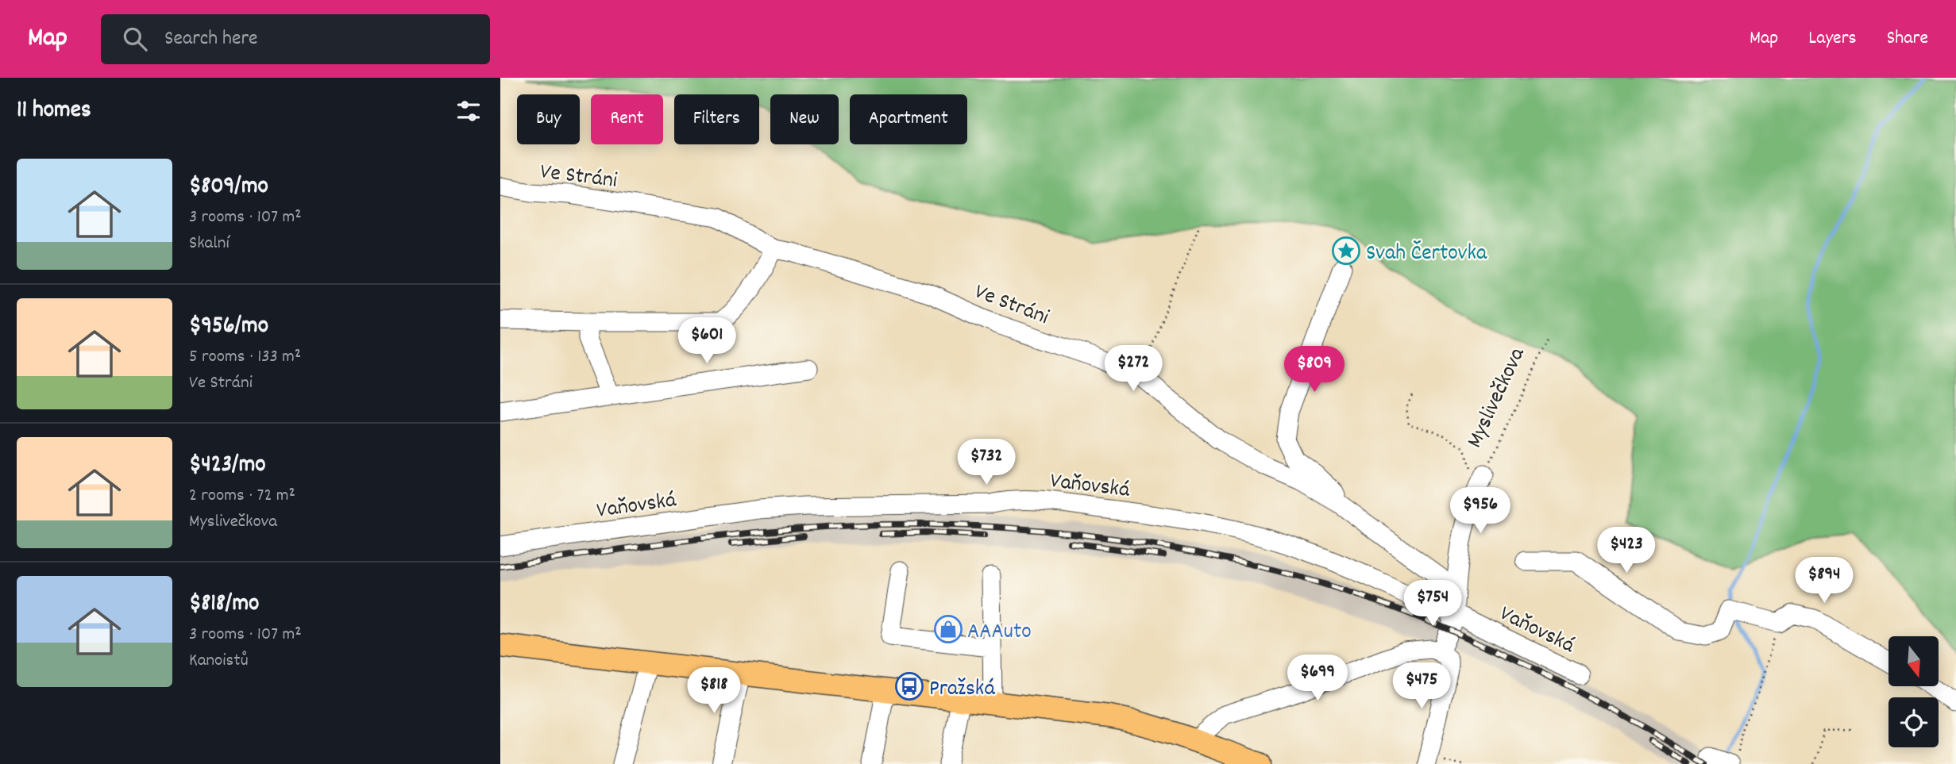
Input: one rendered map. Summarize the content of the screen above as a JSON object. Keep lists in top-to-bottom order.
{
  "streets": {
    "street": ["Ve Stráni", "Vaňovská"],
    "path": ["Myslivečkova"]
  },
  "places": {
    "place": ["Svah Čertovka"],
    "shop": ["AAAuto"],
    "bus stop": ["Pražská"]
  },
  "north": "bottom",
  "page": {
    "header": "Map",
    "search": "Search here",
    "nav": ["Map", "Layers", "Share"],
    "heading": "11 homes",
    "chip": [
      "Buy",
      "Rent",
      "Filters",
      "New",
      "Apartment"
    ],
    "list": [
      {
        "name": "$809/mo",
        "note": "3 rooms · 107 m² · Skalní"
      },
      {
        "name": "$956/mo",
        "note": "5 rooms · 133 m² · Ve Stráni"
      },
      {
        "name": "$423/mo",
        "note": "2 rooms · 72 m² · Myslivečkova"
      },
      {
        "name": "$818/mo",
        "note": "3 rooms · 107 m² · Kanoistů"
      }
    ],
    "price": [
      "$601",
      "$272",
      "$809",
      "$732",
      "$956",
      "$423",
      "$894",
      "$754",
      "$699",
      "$475",
      "$818"
    ]
  }
}
